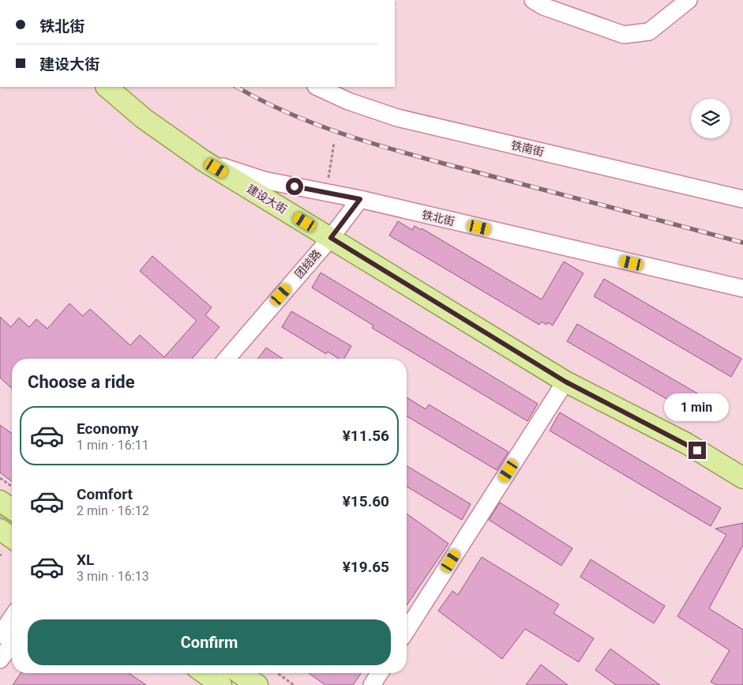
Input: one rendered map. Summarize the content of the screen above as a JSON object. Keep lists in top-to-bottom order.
{
  "streets": {
    "main road": ["建设大街"],
    "street": ["铁南街", "铁北街", "团结路"]
  },
  "crossings": [
    ["建设大街", "铁北街"],
    ["建设大街", "团结路"],
    ["铁北街", "团结路"]
  ],
  "page": {
    "banner": ["铁北街", "建设大街"],
    "heading": "Choose a ride",
    "bubble": "1 min",
    "list": [
      {
        "name": "Economy",
        "note": "1 min · 16:11",
        "value": "¥11.56"
      },
      {
        "name": "Comfort",
        "note": "2 min · 16:12",
        "value": "¥15.60"
      },
      {
        "name": "XL",
        "note": "3 min · 16:13",
        "value": "¥19.65"
      }
    ],
    "buttons": "Confirm"
  }
}
